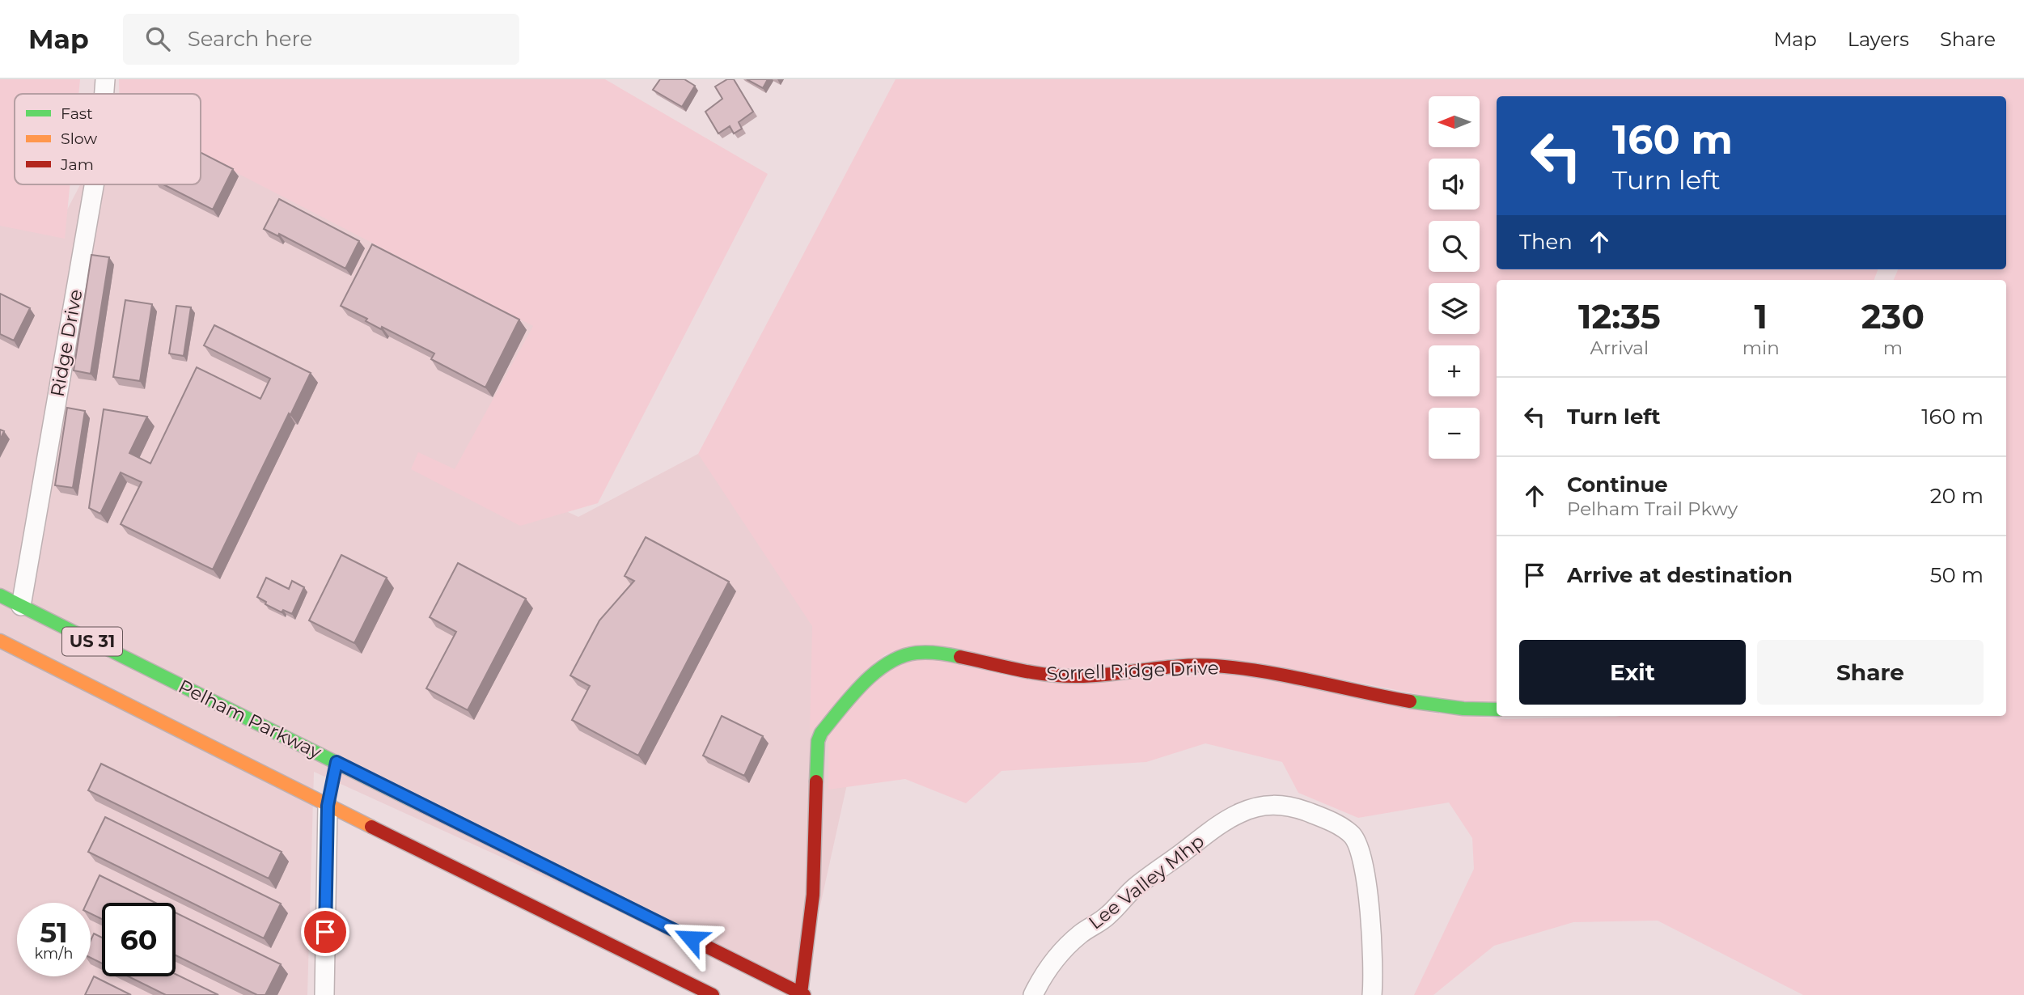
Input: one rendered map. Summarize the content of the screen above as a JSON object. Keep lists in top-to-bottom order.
{
  "streets": {
    "main road": ["US 31", "Sorrell Ridge Drive", "Pelham Parkway"],
    "street": ["Ridge Drive", "Lee Valley Mhp"]
  },
  "crossings": [
    ["Ridge Drive", "Pelham Parkway"],
    ["Sorrell Ridge Drive", "Pelham Parkway"]
  ],
  "legend": ["Fast", "Slow", "Jam"],
  "north": "left",
  "page": {
    "header": "Map",
    "search": "Search here",
    "nav": ["Map", "Layers", "Share"],
    "map_buttons": ["+", "−"],
    "turn": ["160 m", "Turn left"],
    "then": "Then",
    "eta": [
      "12:35",
      "Arrival",
      "1",
      "min",
      "230",
      "m"
    ],
    "list": [
      {
        "name": "Turn left",
        "value": "160 m"
      },
      {
        "name": "Continue",
        "note": "Pelham Trail Pkwy",
        "value": "20 m"
      },
      {
        "name": "Arrive at destination",
        "value": "50 m"
      }
    ],
    "buttons": ["Exit", "Share"],
    "speed": "51 km/h",
    "limit": "60"
  }
}
